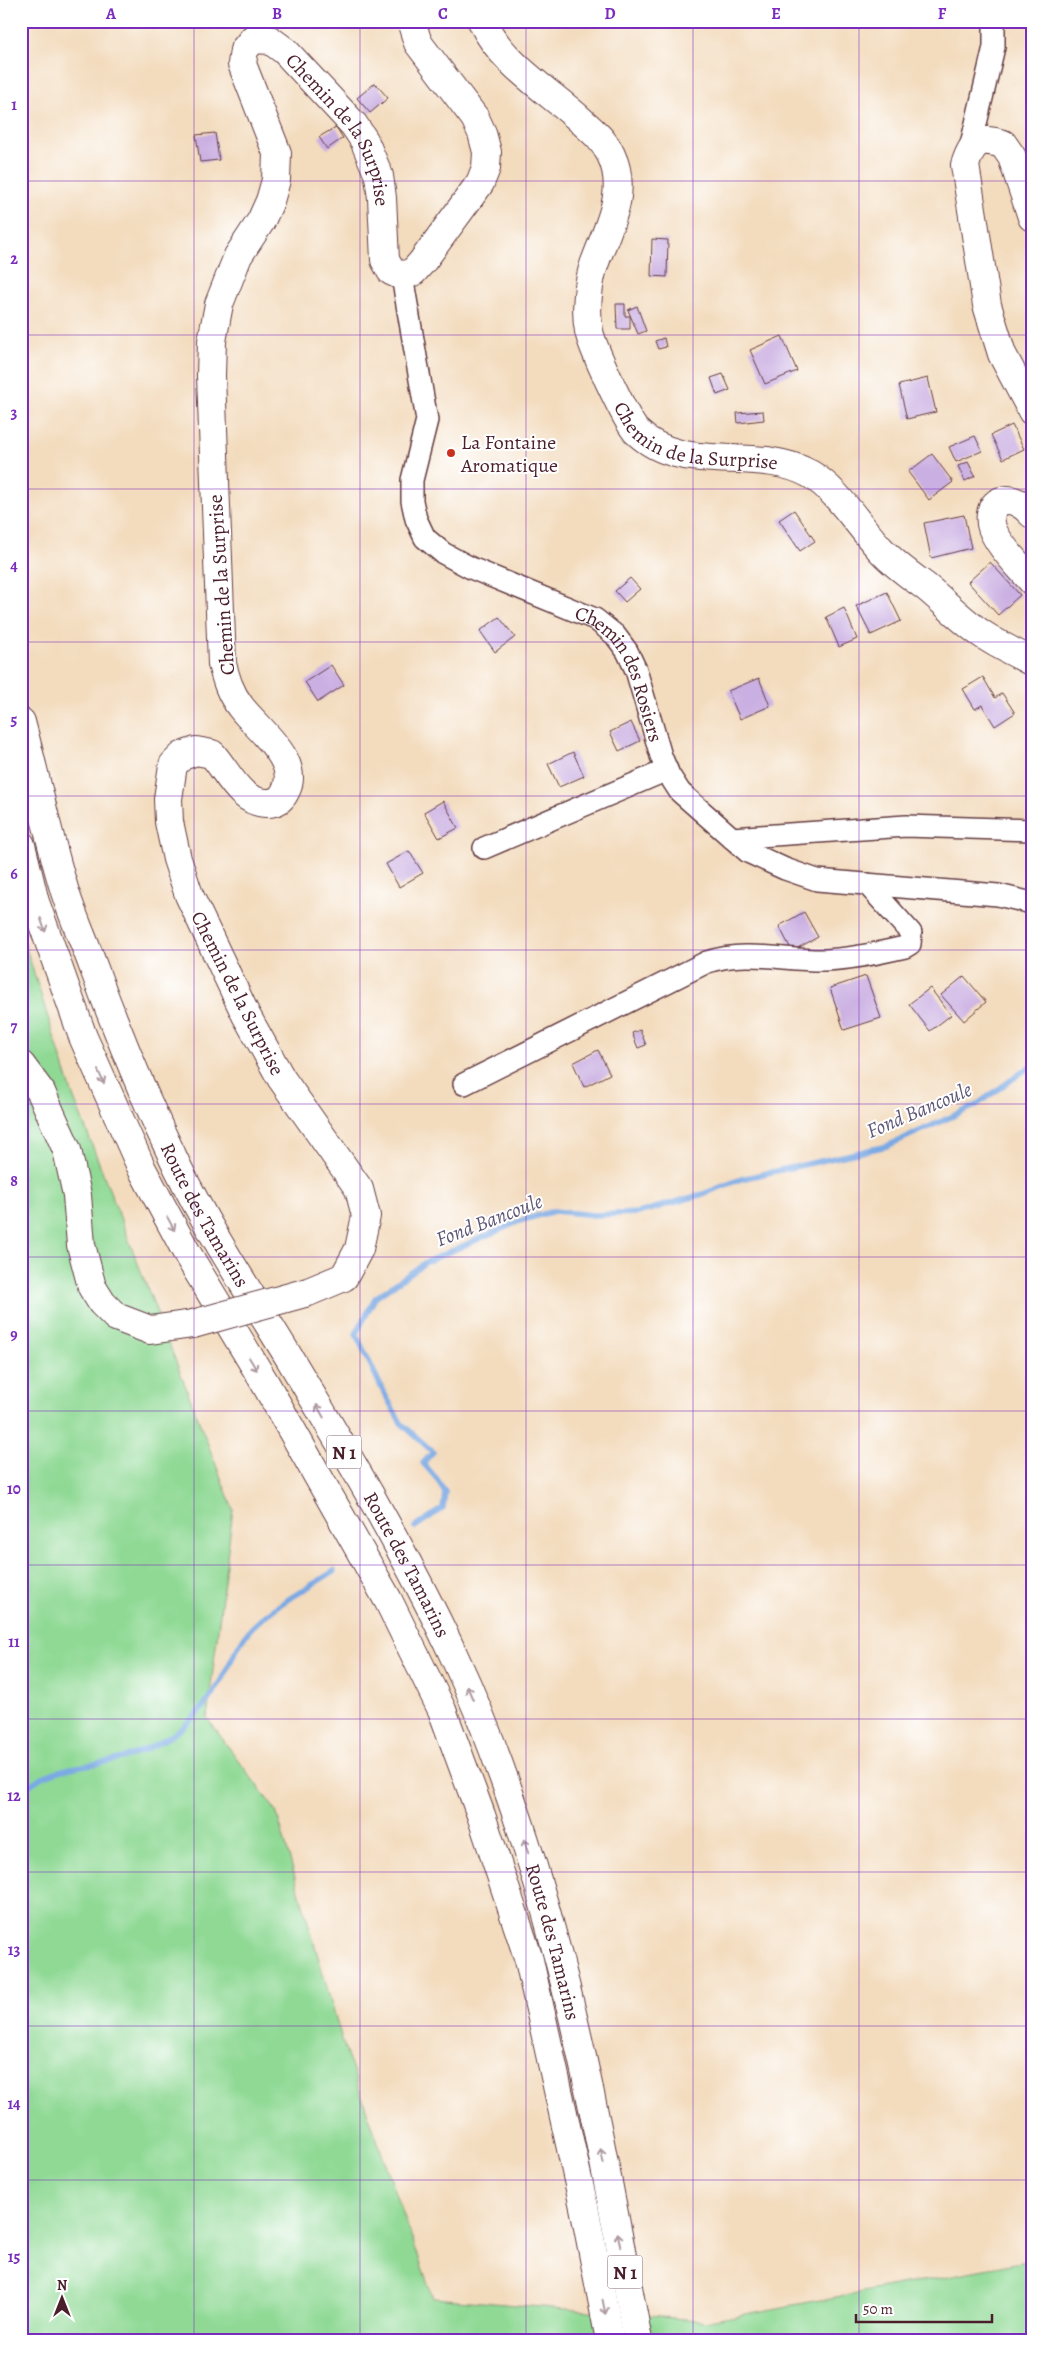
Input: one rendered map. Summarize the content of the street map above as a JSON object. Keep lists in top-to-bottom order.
{
  "streets": {
    "main road": ["Chemin de la Surprise", "Route des Tamarins", "N 1"],
    "street": ["Chemin des Rosiers"]
  },
  "crossings": [
    ["Chemin de la Surprise", "Chemin des Rosiers"]
  ],
  "water": ["Fond Bancoule"],
  "places": ["La Fontaine Aromatique"],
  "scale_bar": "50 m",
  "north": "top",
  "grid": {
    "columns": [
      "A",
      "B",
      "C",
      "D",
      "E",
      "F"
    ],
    "rows": [
      "1",
      "2",
      "3",
      "4",
      "5",
      "6",
      "7",
      "8",
      "9",
      "10",
      "11",
      "12",
      "13",
      "14",
      "15"
    ]
  }
}
